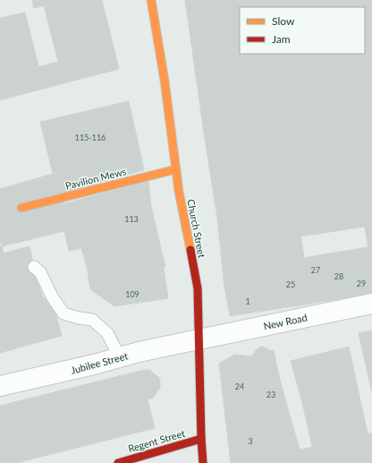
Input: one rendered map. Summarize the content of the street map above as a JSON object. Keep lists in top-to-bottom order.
{
  "streets": {
    "street": [
      "Pavilion Mews",
      "Church Street",
      "New Road",
      "Jubilee Street",
      "Regent Street"
    ]
  },
  "crossings": [
    ["Pavilion Mews", "Church Street"],
    ["Church Street", "New Road"],
    ["Church Street", "Jubilee Street"],
    ["Church Street", "Regent Street"],
    ["New Road", "Jubilee Street"]
  ],
  "house_numbers": [
    "115-116",
    "113",
    "27",
    "28",
    "29",
    "25",
    "109",
    "1",
    "24",
    "23",
    "3"
  ],
  "legend": ["Slow", "Jam"]
}
